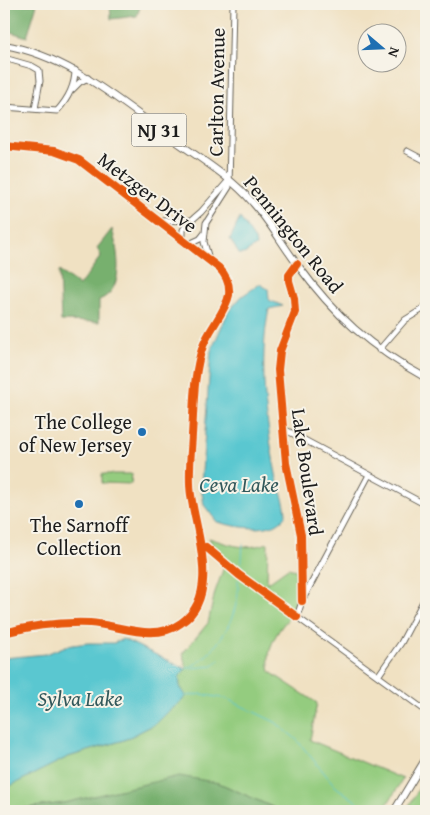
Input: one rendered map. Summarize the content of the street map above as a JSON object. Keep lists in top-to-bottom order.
{
  "streets": {
    "main road": ["NJ 31", "Pennington Road"],
    "street": ["Carlton Avenue", "Metzger Drive", "Lake Boulevard"]
  },
  "crossings": [
    ["Carlton Avenue", "Pennington Road"],
    ["Pennington Road", "Lake Boulevard"]
  ],
  "water": ["Ceva Lake", "Sylva Lake"],
  "places": ["The College of New Jersey", "The Sarnoff Collection"],
  "north": "right"
}
